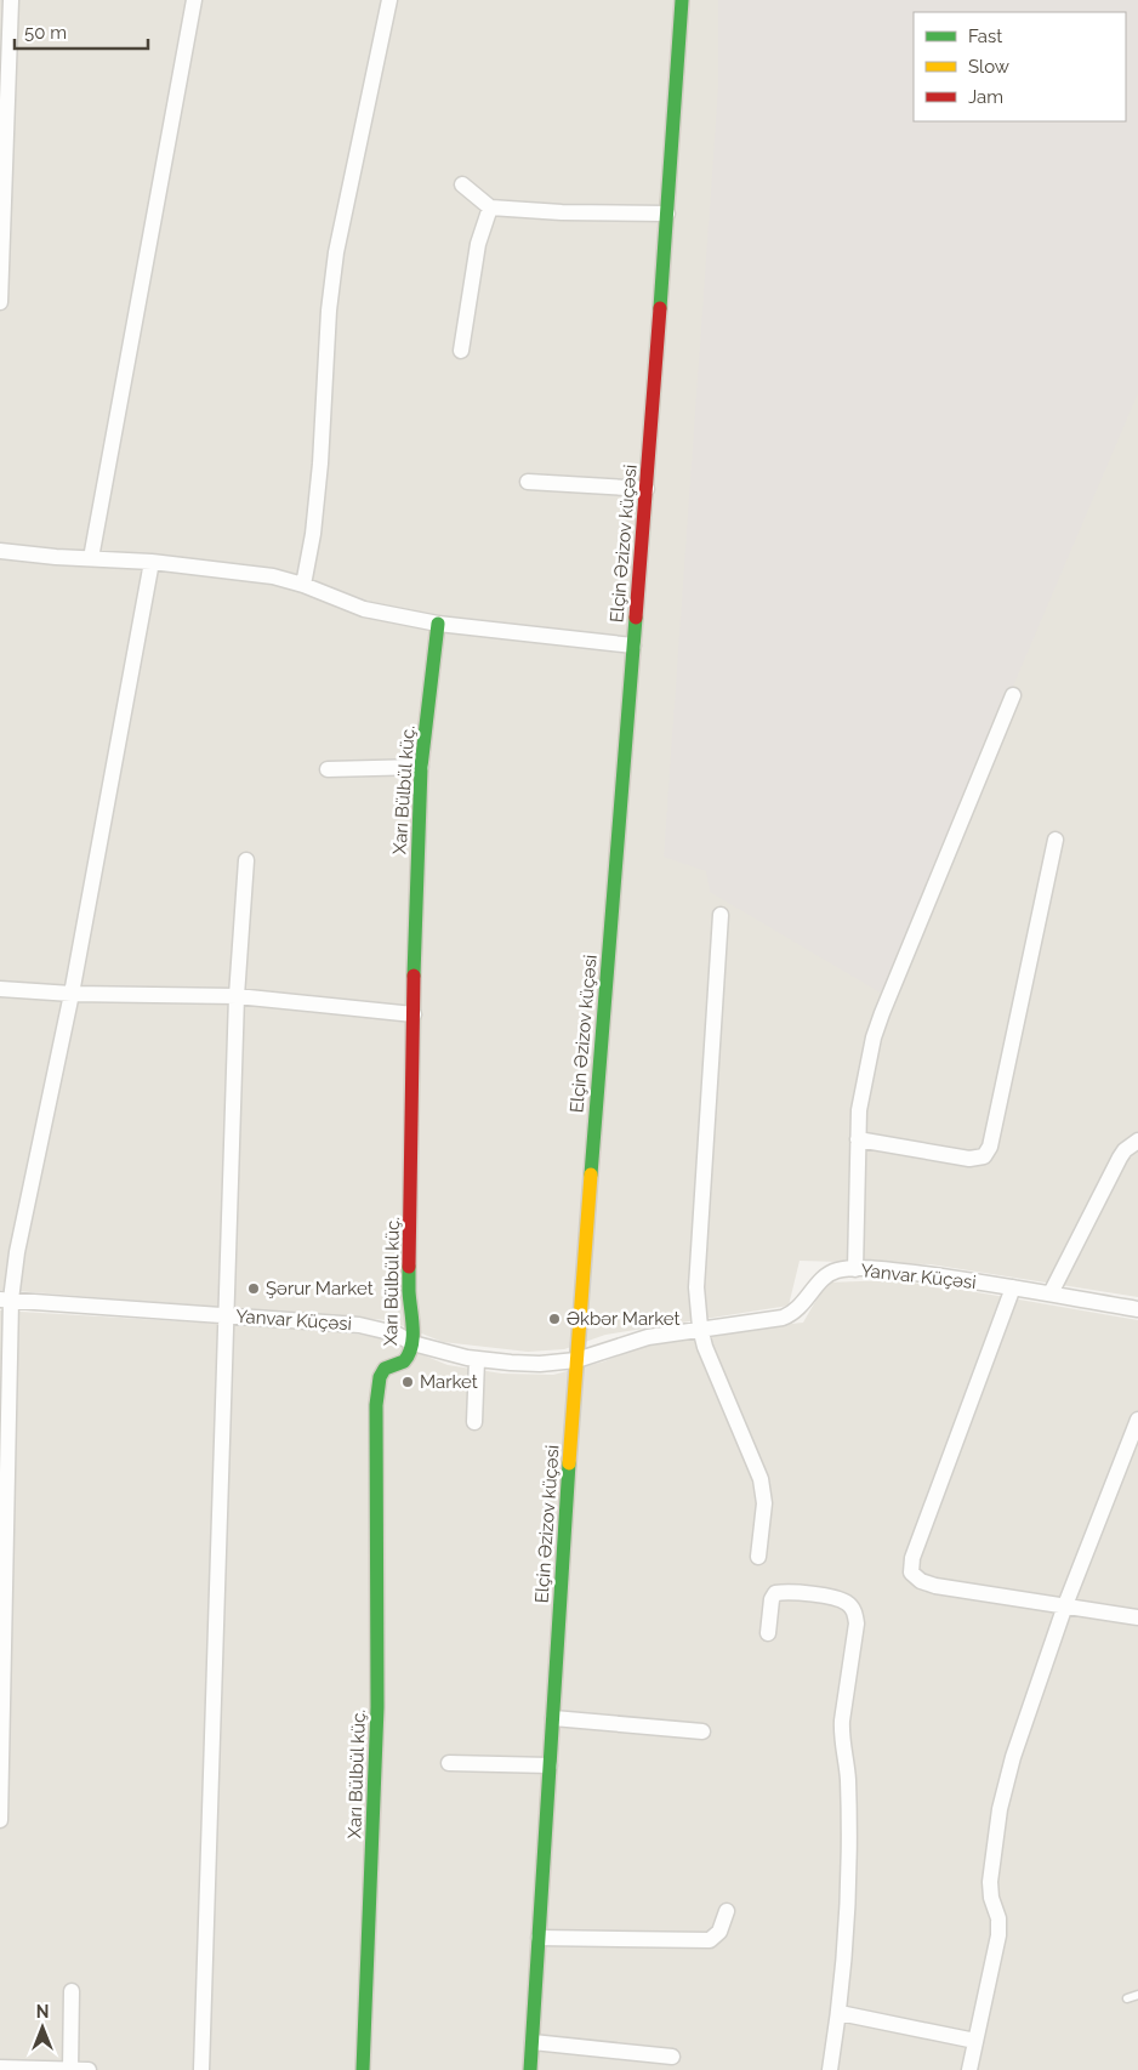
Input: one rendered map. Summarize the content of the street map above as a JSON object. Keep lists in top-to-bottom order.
{
  "streets": {
    "street": ["Elçin Əzizov küçəsi", "Xarı Bülbül küç.", "Yanvar Küçəsi"]
  },
  "crossings": [
    ["Elçin Əzizov küçəsi", "Yanvar Küçəsi"],
    ["Xarı Bülbül küç.", "Yanvar Küçəsi"]
  ],
  "places": ["Şərur Market", "Əkbər Market", "Market"],
  "legend": ["Fast", "Slow", "Jam"],
  "scale_bar": "50 m",
  "north": "top"
}
